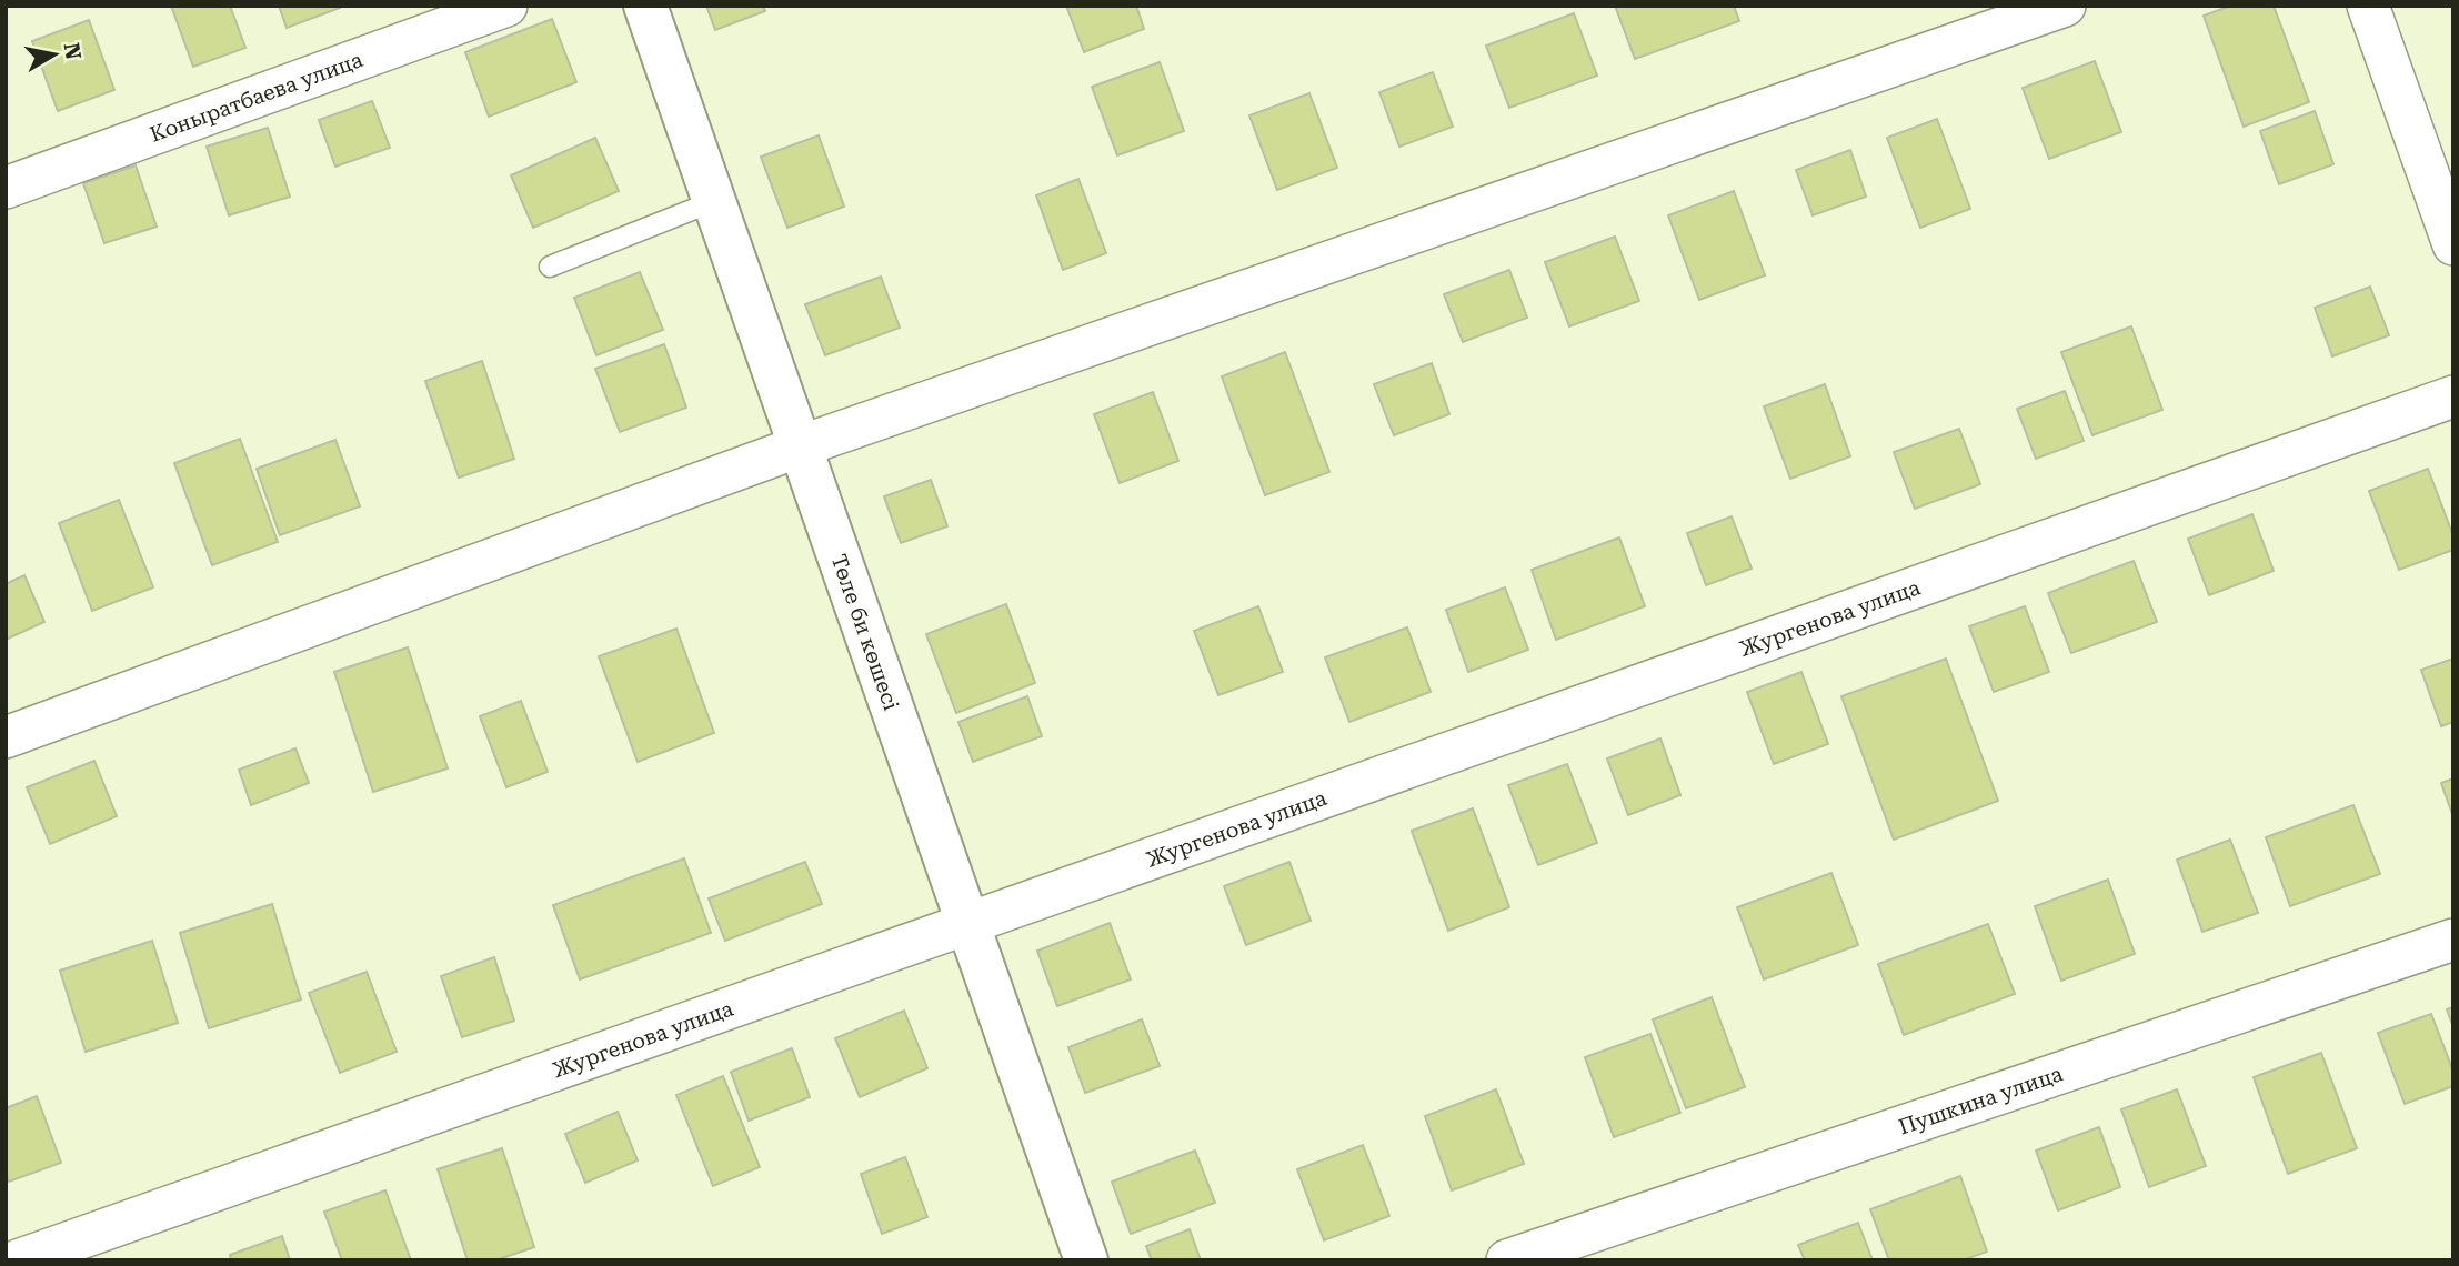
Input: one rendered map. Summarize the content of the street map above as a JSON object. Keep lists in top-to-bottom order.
{
  "streets": {
    "street": [
      "Коныратбаева улица",
      "Жургенова улица",
      "Төле би көшесі",
      "Пушкина улица"
    ]
  },
  "crossings": [
    ["Жургенова улица", "Төле би көшесі"]
  ],
  "north": "right"
}
